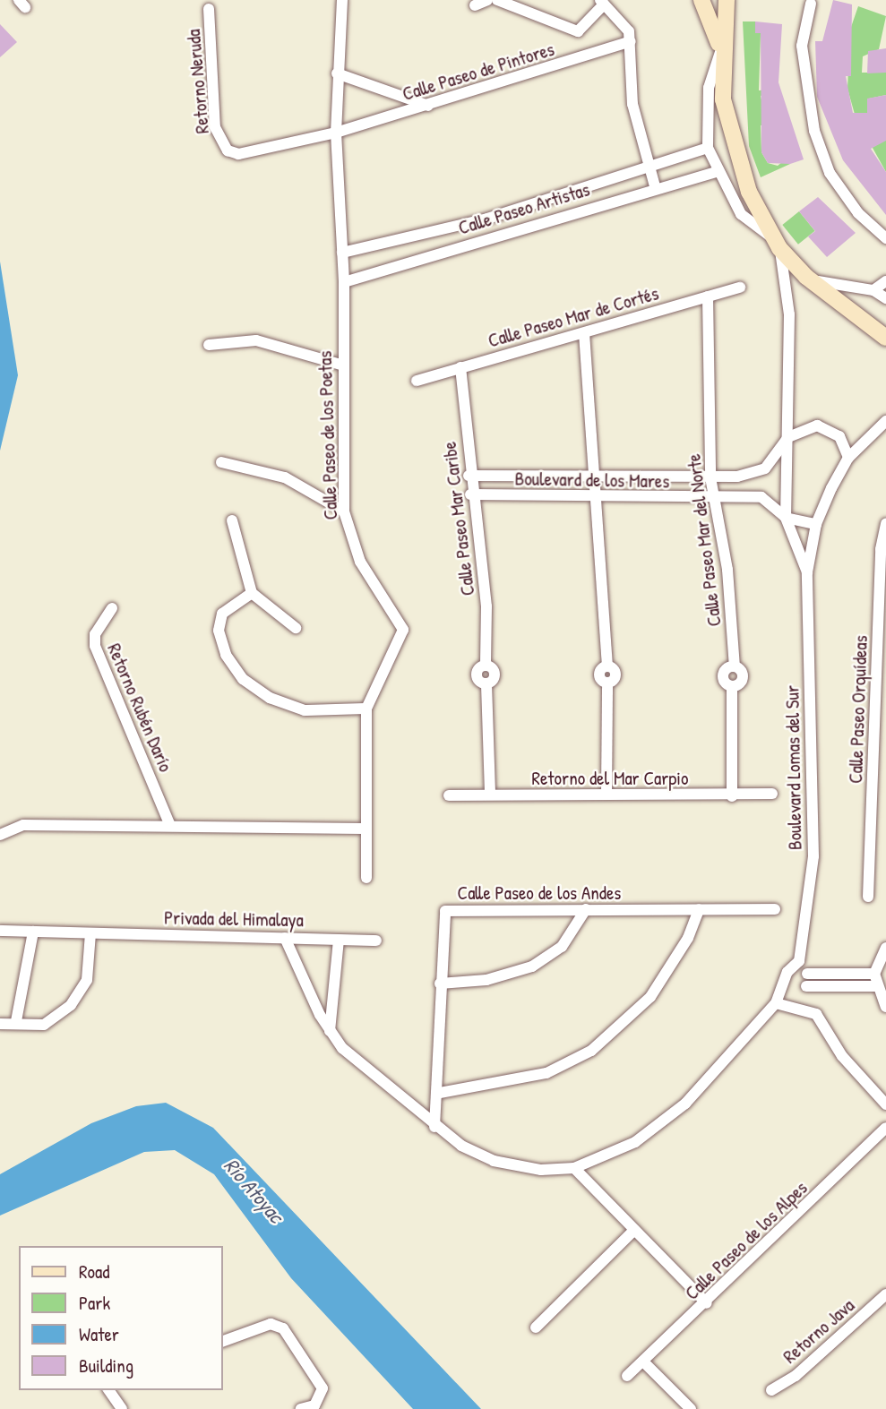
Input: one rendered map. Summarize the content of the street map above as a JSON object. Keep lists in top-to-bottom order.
{
  "streets": {
    "street": [
      "Calle Paseo de Pintores",
      "Retorno Neruda",
      "Calle Paseo Artistas",
      "Calle Paseo Mar de Cortés",
      "Calle Paseo de los Poetas",
      "Boulevard de los Mares",
      "Calle Paseo Mar Caribe",
      "Calle Paseo Mar del Norte",
      "Retorno Rubén Darío",
      "Calle Paseo Orquídeas",
      "Boulevard Lomas del Sur",
      "Retorno del Mar Carpio",
      "Calle Paseo de los Andes",
      "Privada del Himalaya",
      "Calle Paseo de los Alpes",
      "Retorno Java"
    ]
  },
  "crossings": [
    ["Calle Paseo de Pintores", "Retorno Neruda"],
    ["Calle Paseo de Pintores", "Calle Paseo de los Poetas"],
    ["Retorno Neruda", "Calle Paseo de los Poetas"],
    ["Calle Paseo Artistas", "Calle Paseo de los Poetas"],
    ["Calle Paseo Mar de Cortés", "Calle Paseo Mar Caribe"],
    ["Calle Paseo Mar de Cortés", "Calle Paseo Mar del Norte"],
    ["Boulevard de los Mares", "Calle Paseo Mar Caribe"],
    ["Boulevard de los Mares", "Calle Paseo Mar del Norte"],
    ["Boulevard de los Mares", "Boulevard Lomas del Sur"],
    ["Calle Paseo Mar Caribe", "Retorno del Mar Carpio"],
    ["Calle Paseo Mar del Norte", "Retorno del Mar Carpio"]
  ],
  "water": ["Río Atoyac"],
  "legend": [
    "Road",
    "Park",
    "Water",
    "Building"
  ]
}
